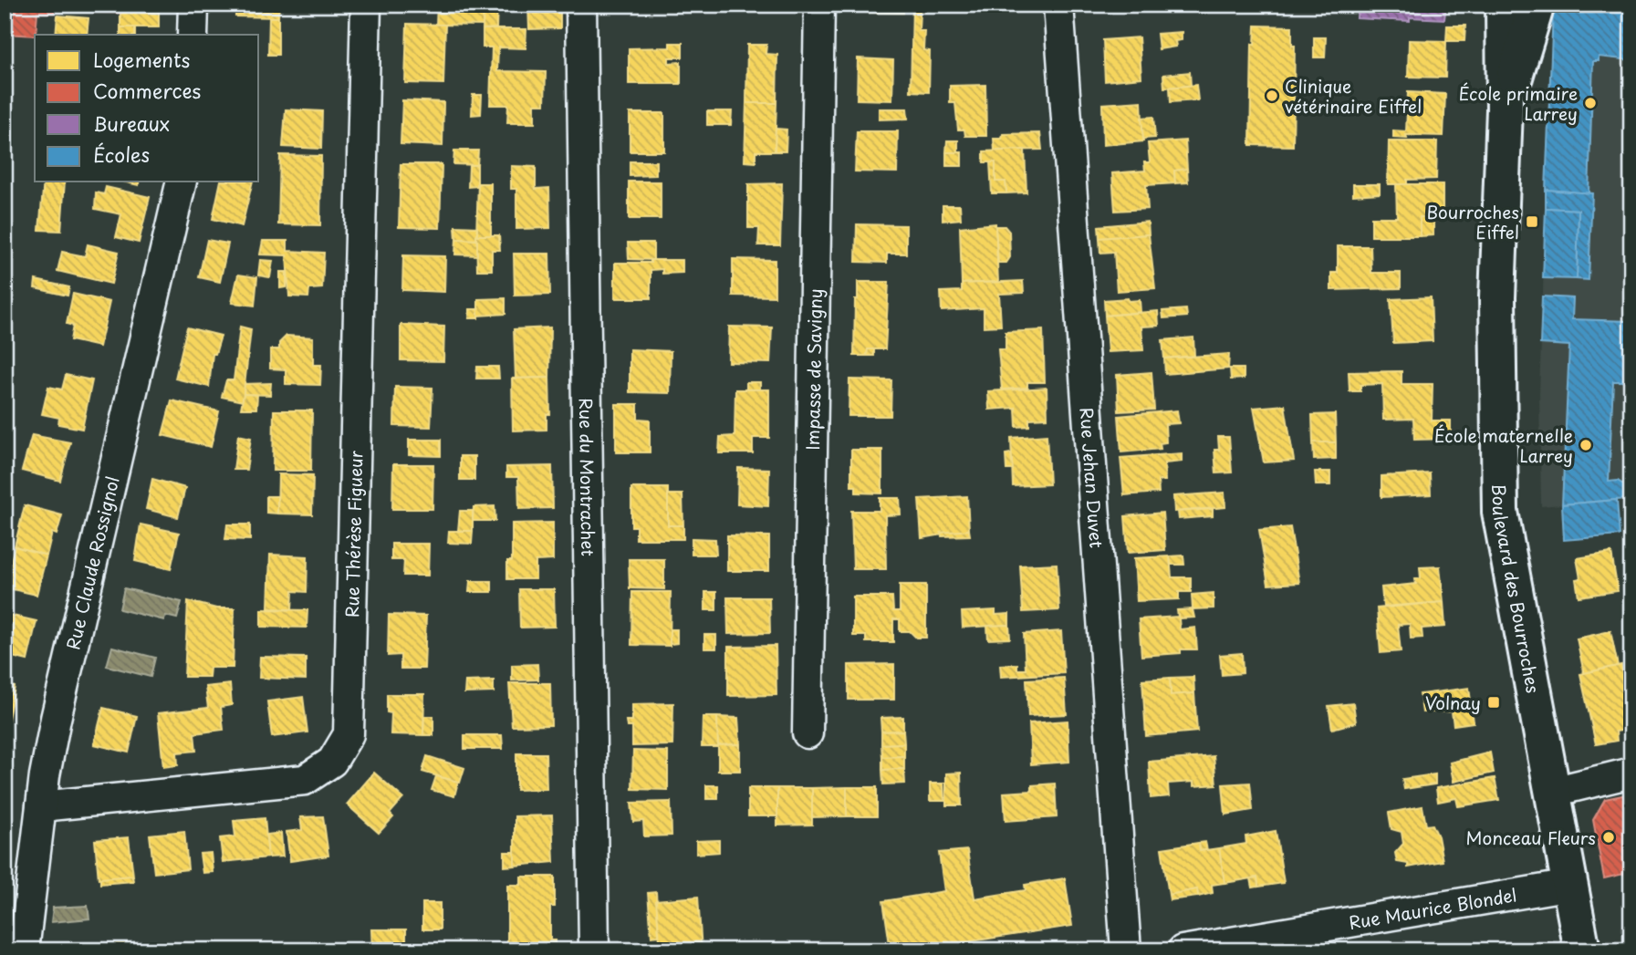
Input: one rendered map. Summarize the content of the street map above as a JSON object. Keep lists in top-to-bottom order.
{
  "streets": {
    "main road": ["Boulevard des Bourroches"],
    "street": [
      "Impasse de Savigny",
      "Rue du Montrachet",
      "Rue Jehan Duvet",
      "Rue Thérèse Figueur",
      "Rue Claude Rossignol",
      "Rue Maurice Blondel"
    ]
  },
  "crossings": [
    ["Rue Thérèse Figueur", "Rue Claude Rossignol"],
    ["Boulevard des Bourroches", "Rue Maurice Blondel"]
  ],
  "places": {
    "other": [
      "Clinique vétérinaire Eiffel",
      "École primaire Larrey",
      "École maternelle Larrey",
      "Monceau Fleurs"
    ],
    "transit": ["Bourroches Eiffel", "Volnay"]
  },
  "legend": [
    "Logements",
    "Commerces",
    "Bureaux",
    "Écoles"
  ]
}
